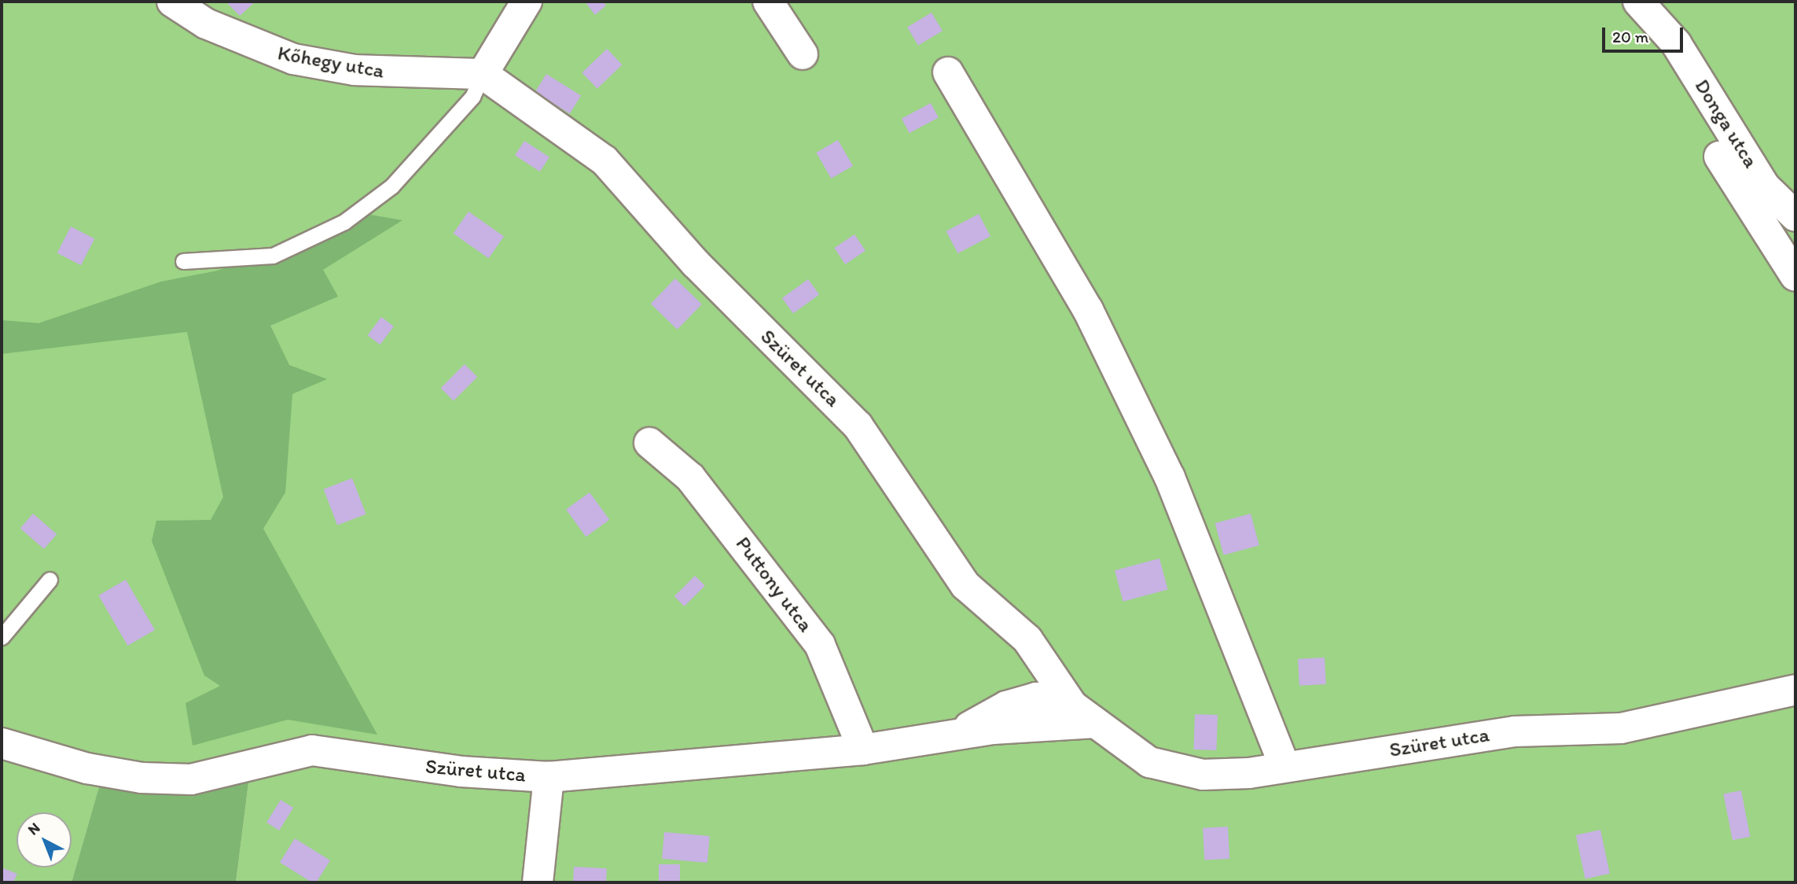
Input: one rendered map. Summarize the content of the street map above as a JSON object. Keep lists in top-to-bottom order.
{
  "streets": {
    "street": [
      "Kőhegy utca",
      "Donga utca",
      "Szüret utca",
      "Puttony utca"
    ]
  },
  "crossings": [
    ["Kőhegy utca", "Szüret utca"],
    ["Szüret utca", "Puttony utca"]
  ],
  "scale_bar": "20 m",
  "north": "top left"
}
